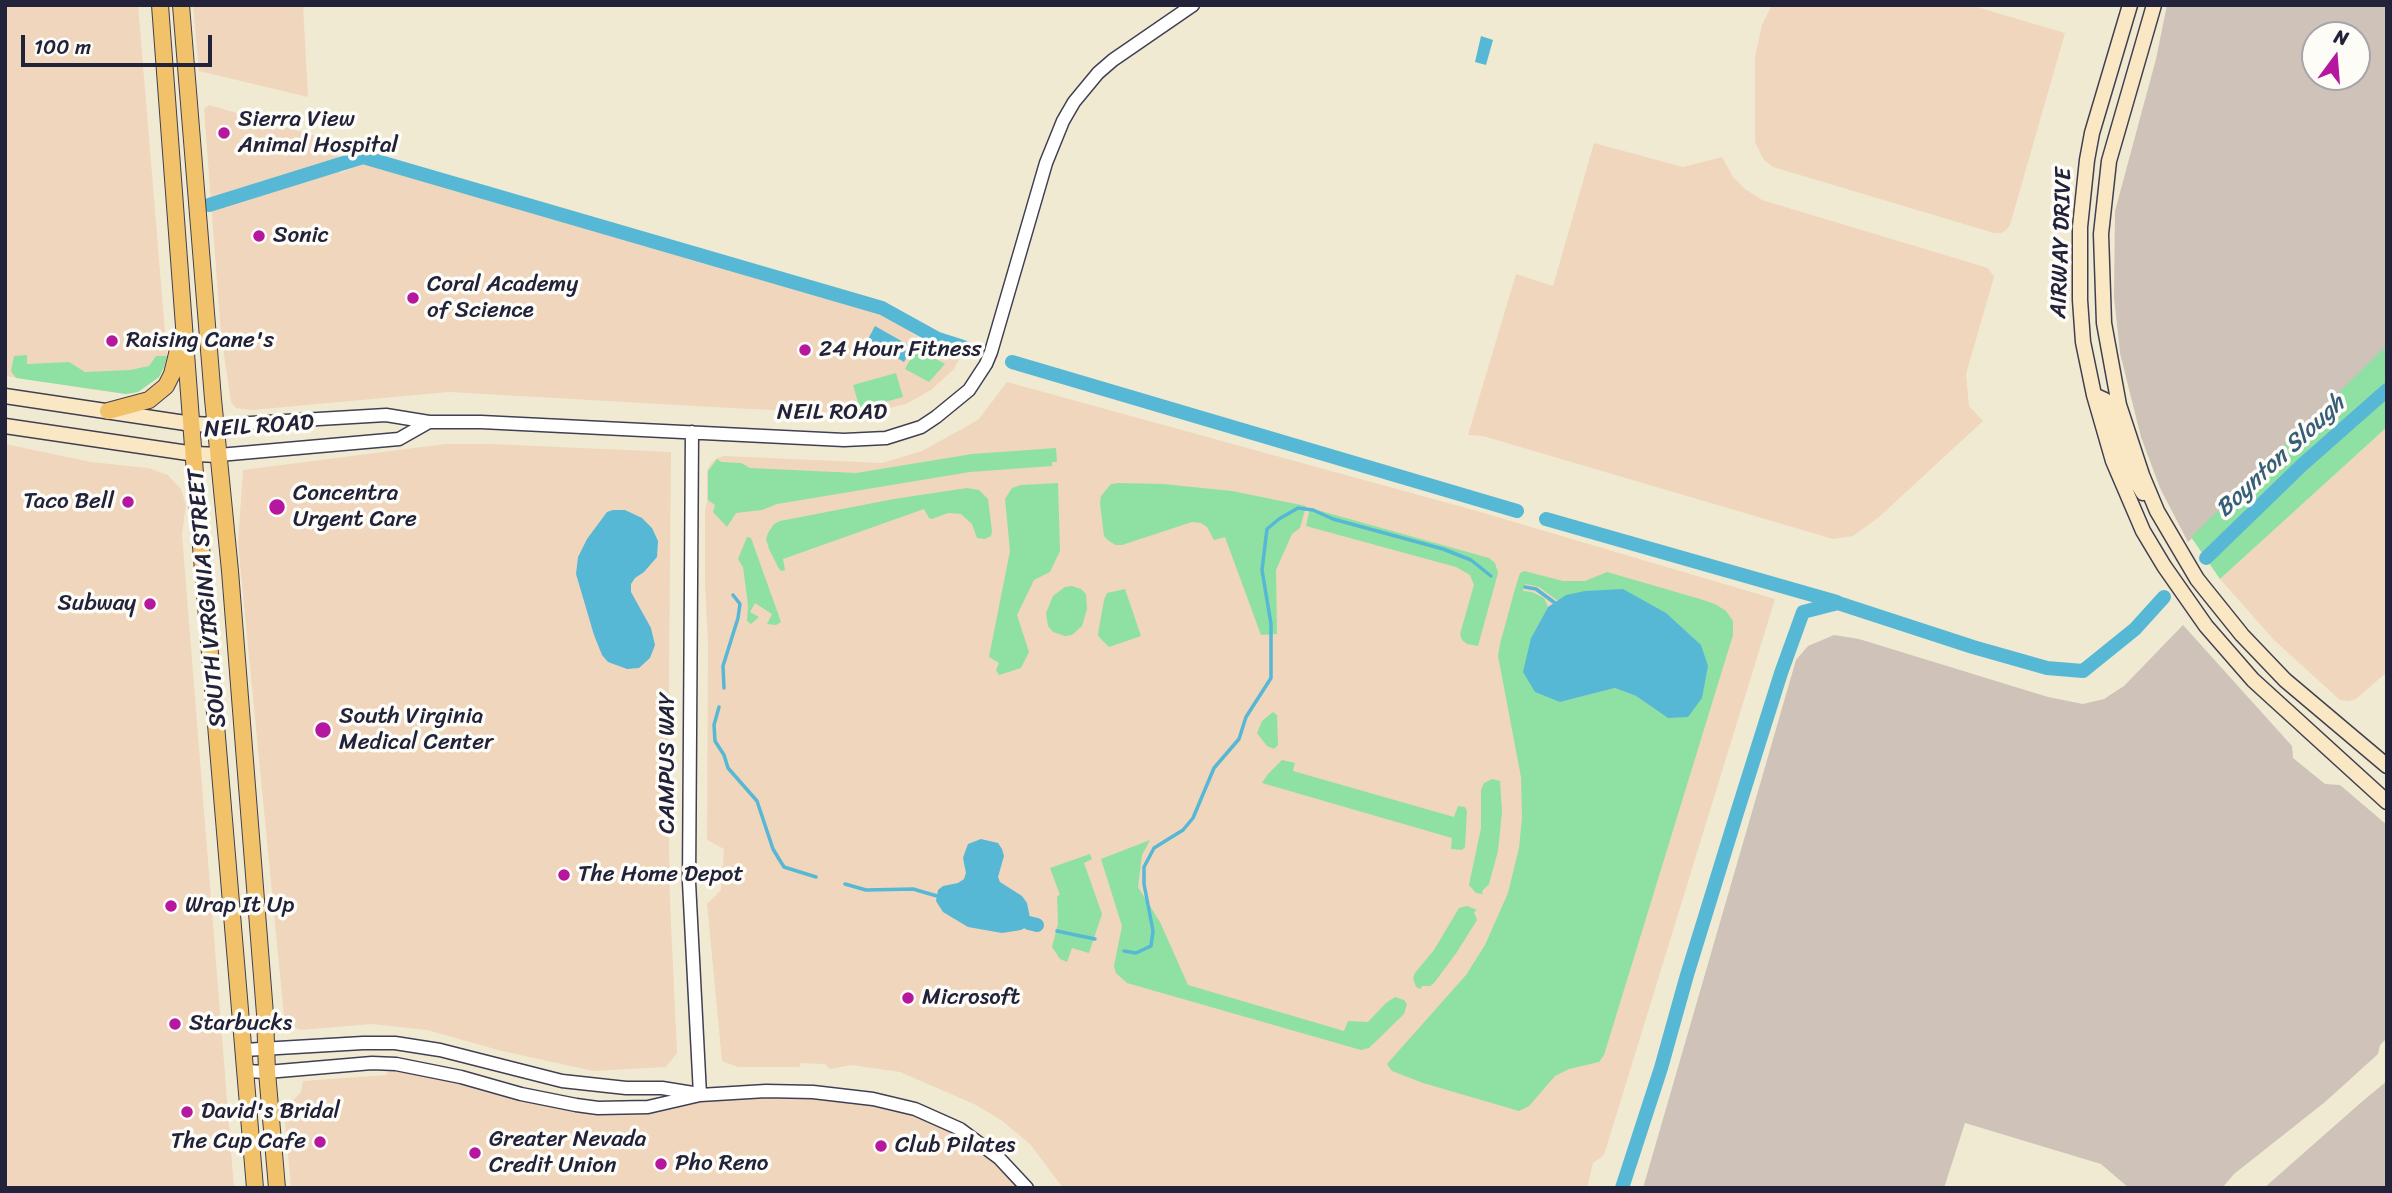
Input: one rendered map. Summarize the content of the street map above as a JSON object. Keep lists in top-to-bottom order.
{
  "streets": {
    "main road": ["AIRWAY DRIVE", "NEIL ROAD", "SOUTH VIRGINIA STREET"],
    "street": ["CAMPUS WAY"]
  },
  "crossings": [
    ["NEIL ROAD", "SOUTH VIRGINIA STREET"],
    ["NEIL ROAD", "CAMPUS WAY"]
  ],
  "water": ["Boynton Slough"],
  "places": [
    "Sierra View Animal Hospital",
    "Sonic",
    "Coral Academy of Science",
    "Raising Cane's",
    "24 Hour Fitness",
    "Taco Bell",
    "Concentra Urgent Care",
    "Subway",
    "South Virginia Medical Center",
    "The Home Depot",
    "Wrap It Up",
    "Microsoft",
    "Starbucks",
    "David's Bridal",
    "The Cup Cafe",
    "Club Pilates",
    "Greater Nevada Credit Union",
    "Pho Reno"
  ],
  "scale_bar": "100 m",
  "north": "top"
}
